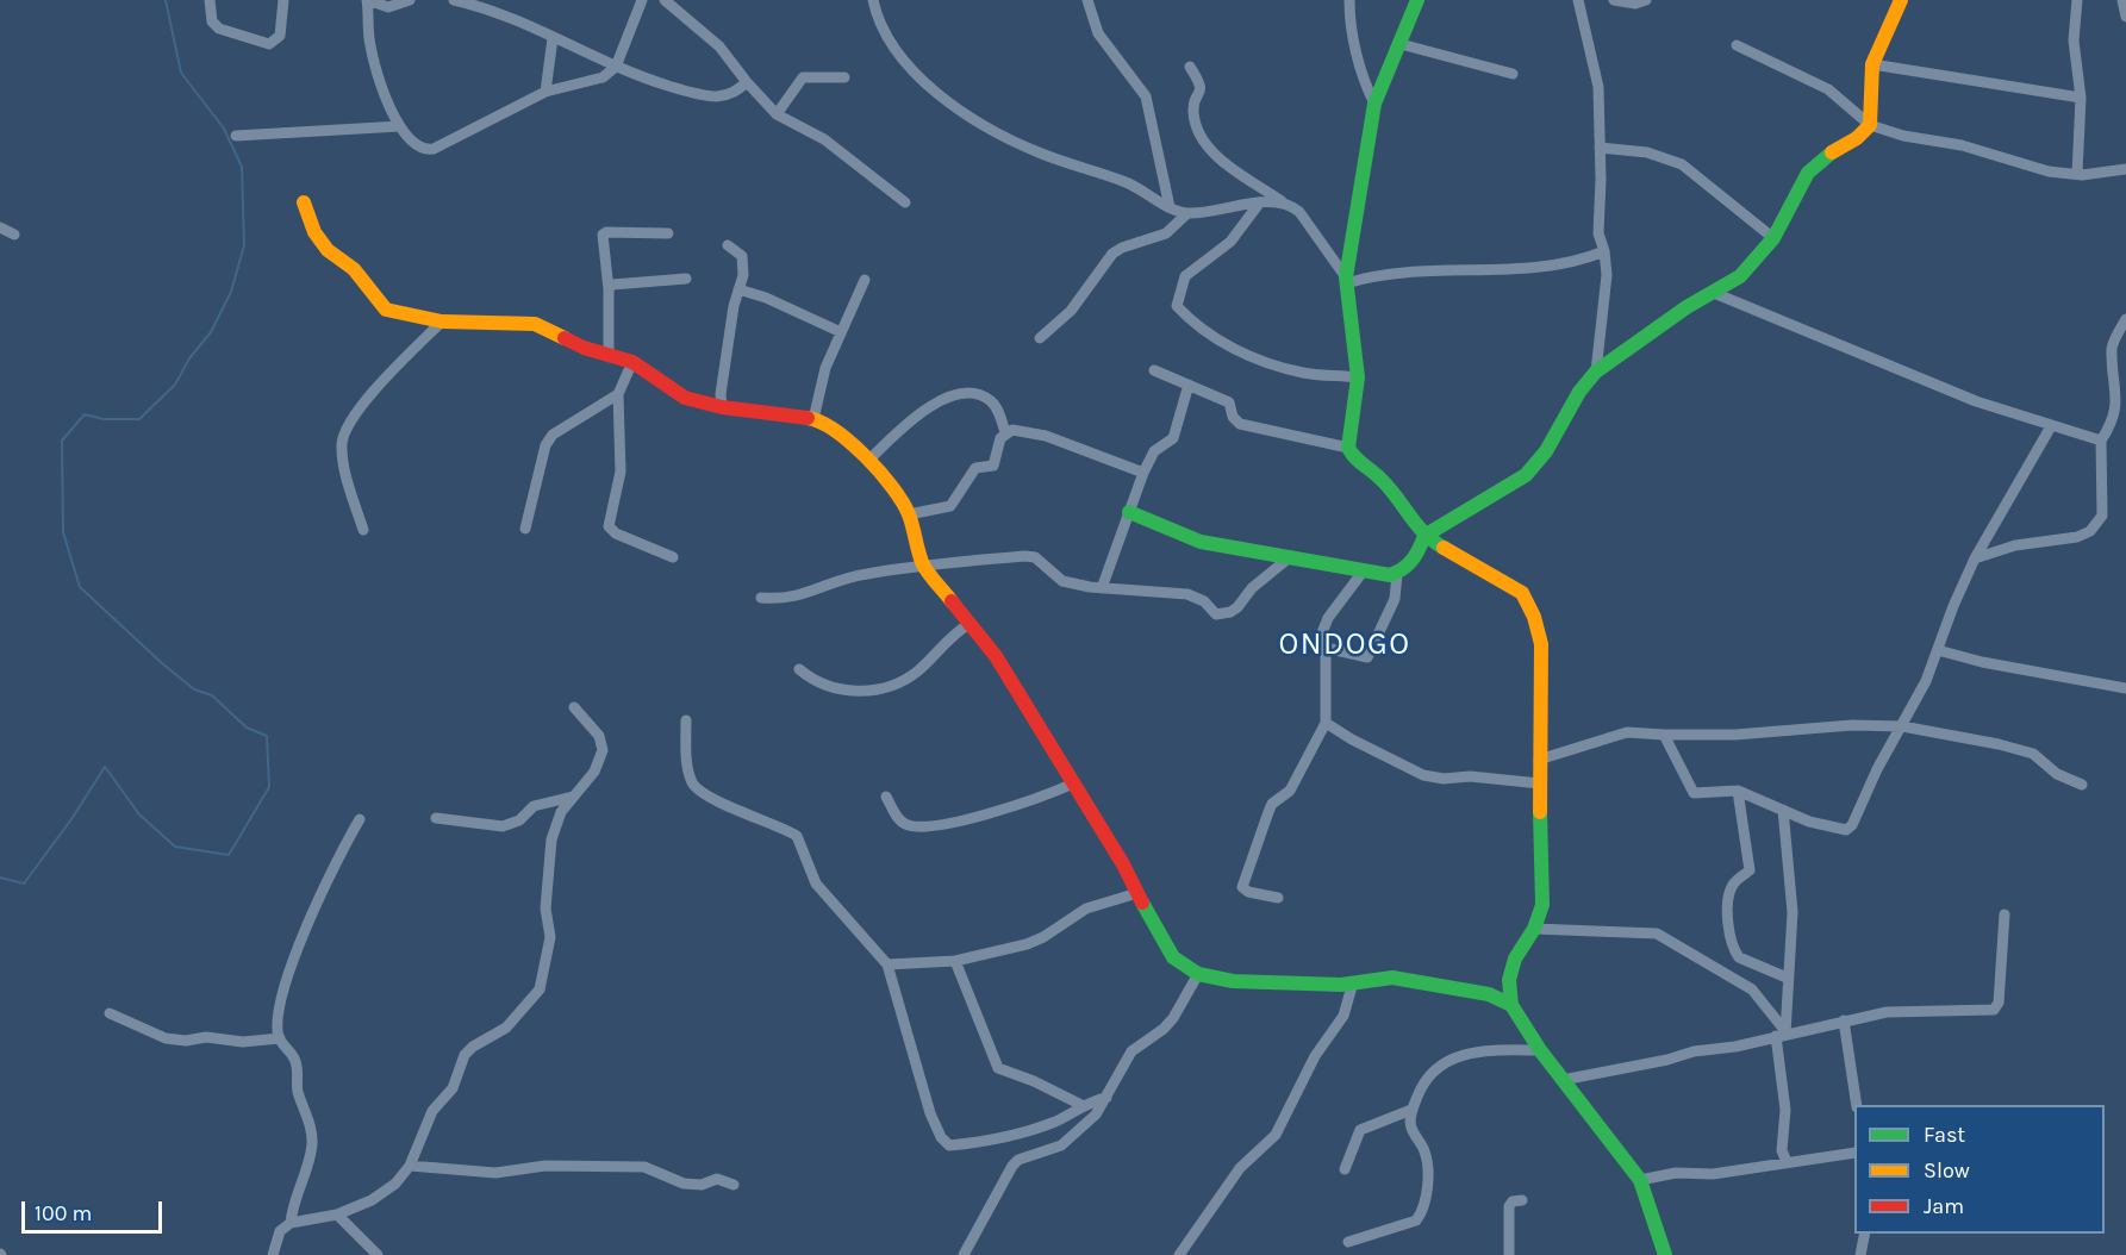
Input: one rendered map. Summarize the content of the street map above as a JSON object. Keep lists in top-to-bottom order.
{
  "districts": ["ONDOGO"],
  "legend": ["Fast", "Slow", "Jam"],
  "scale_bar": "100 m"
}
